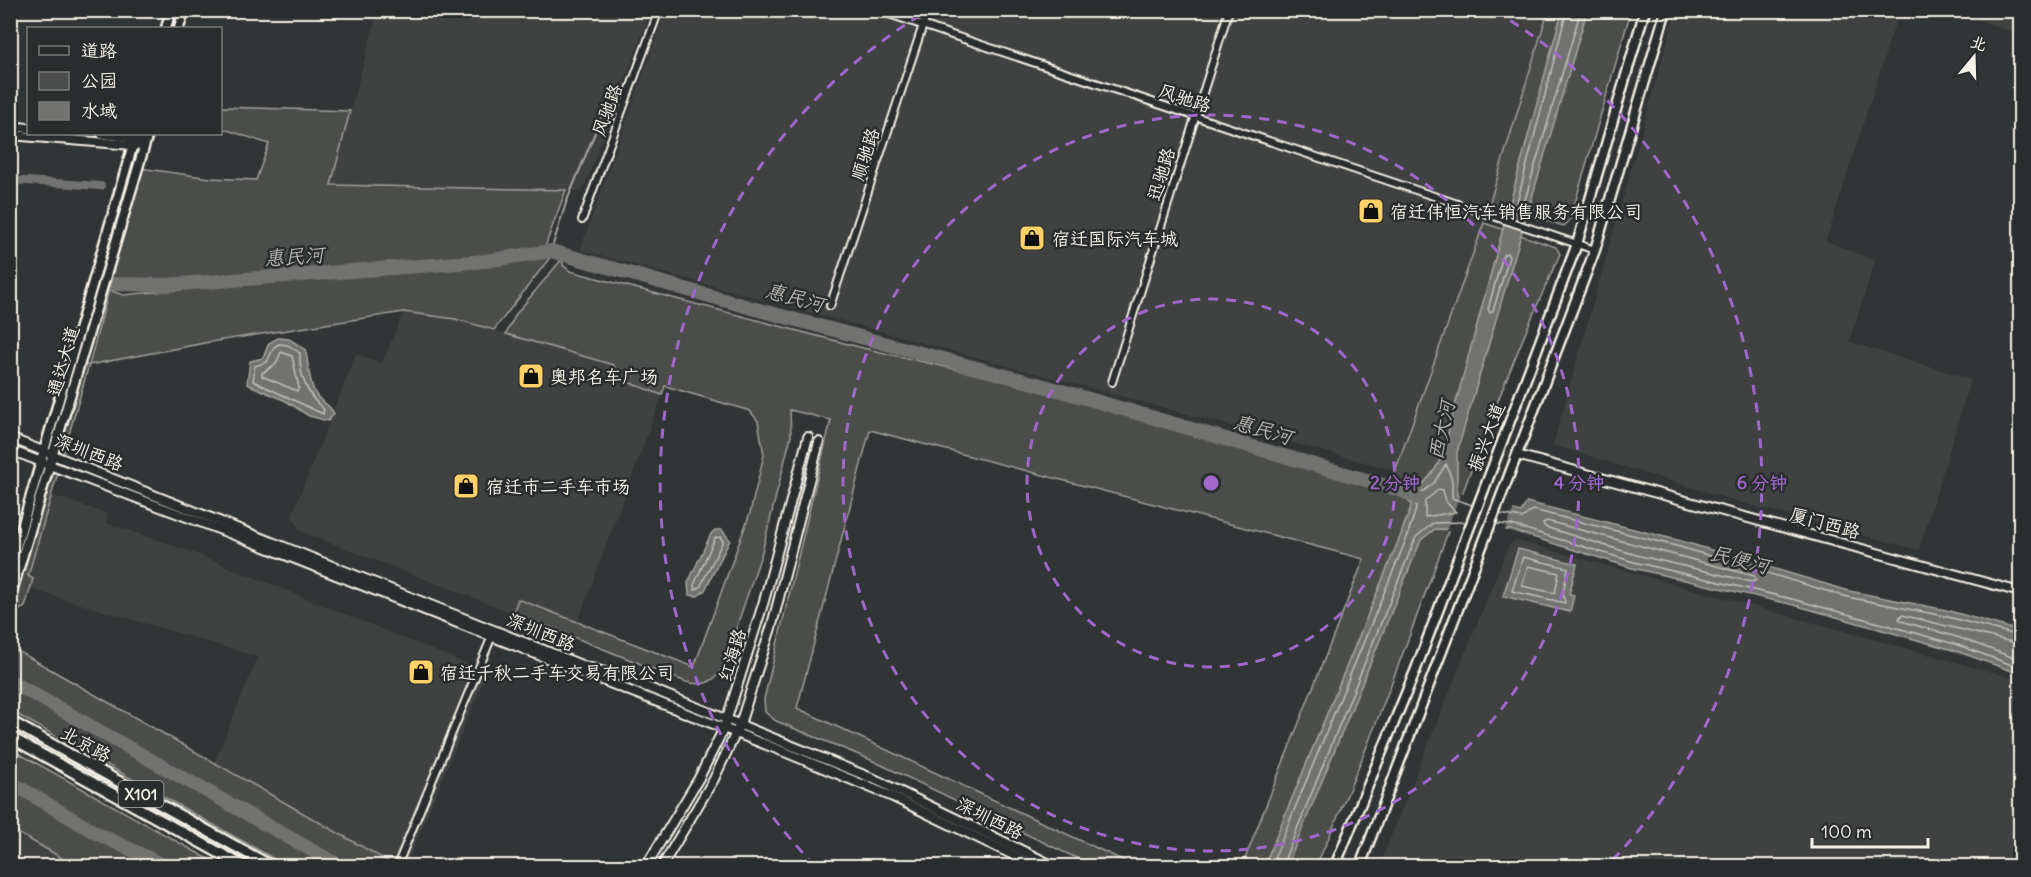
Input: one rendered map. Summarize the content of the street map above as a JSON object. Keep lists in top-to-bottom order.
{
  "streets": {
    "main road": [
      "通达大道",
      "振兴大道",
      "北京路",
      "X101"
    ],
    "street": [
      "风驰路",
      "顺驰路",
      "迅驰路",
      "深圳西路",
      "厦门西路",
      "红海路"
    ]
  },
  "crossings": [
    ["风驰路", "顺驰路"],
    ["风驰路", "迅驰路"],
    ["风驰路", "振兴大道"],
    ["通达大道", "深圳西路"],
    ["振兴大道", "厦门西路"],
    ["深圳西路", "红海路"]
  ],
  "water": ["惠民河", "西大河", "民便河"],
  "places": {
    "shop": [
      "宿迁伟恒汽车销售服务有限公司",
      "宿迁国际汽车城",
      "奥邦名车广场",
      "宿迁市二手车市场",
      "宿迁千秋二手车交易有限公司"
    ]
  },
  "legend": ["道路", "公园", "水域"],
  "scale_bar": "100 m",
  "north": "top",
  "rings": ["2 分钟", "4 分钟", "6 分钟"]
}
